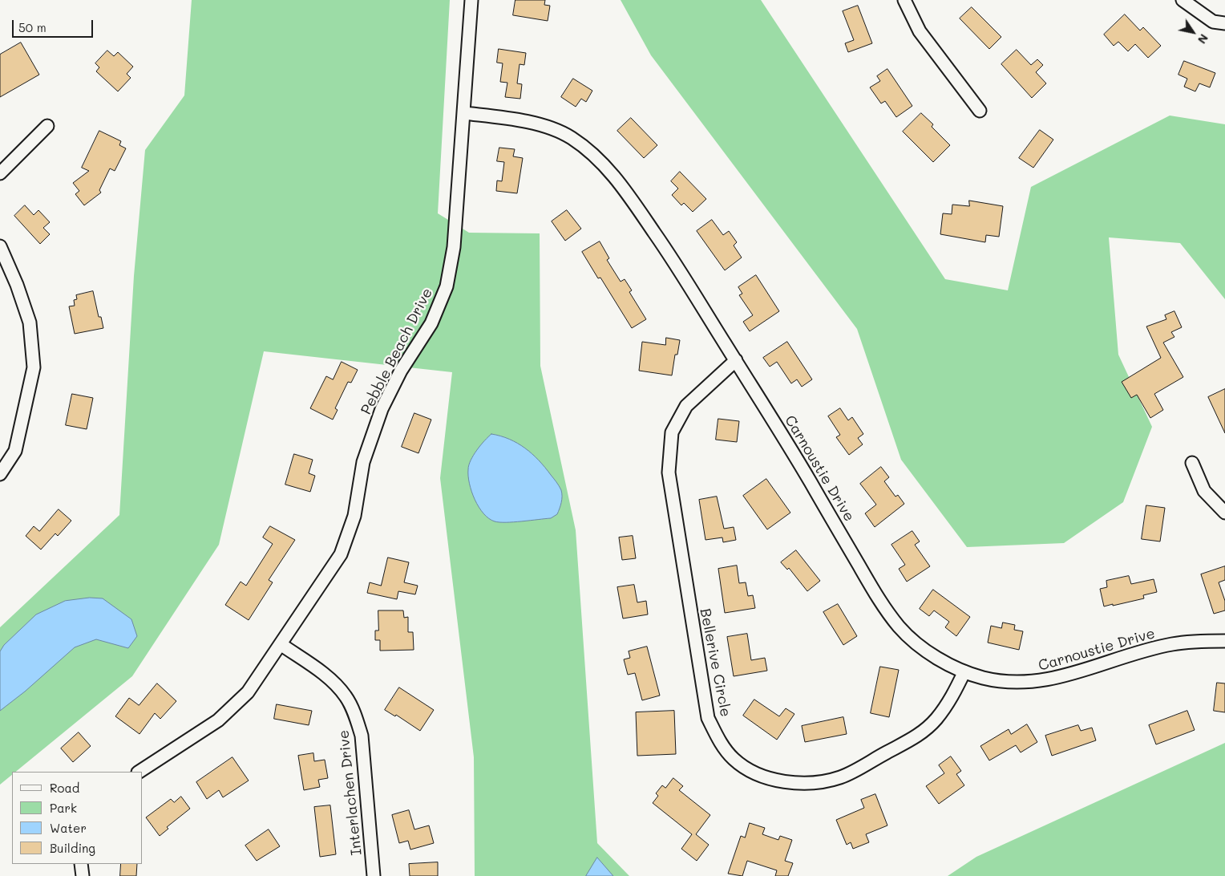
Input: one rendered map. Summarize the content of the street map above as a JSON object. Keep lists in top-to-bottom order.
{
  "streets": {
    "street": [
      "Pebble Beach Drive",
      "Carnoustie Drive",
      "Bellerive Circle",
      "Interlachen Drive"
    ]
  },
  "crossings": [
    ["Pebble Beach Drive", "Carnoustie Drive"],
    ["Pebble Beach Drive", "Interlachen Drive"],
    ["Carnoustie Drive", "Bellerive Circle"]
  ],
  "legend": [
    "Road",
    "Park",
    "Water",
    "Building"
  ],
  "scale_bar": "50 m",
  "north": "bottom right"
}
